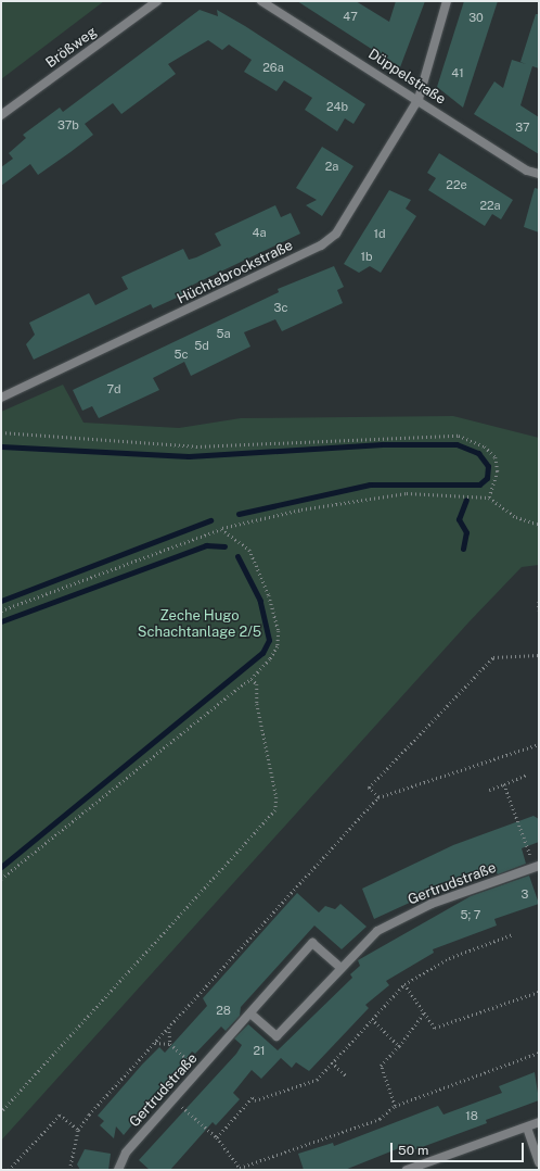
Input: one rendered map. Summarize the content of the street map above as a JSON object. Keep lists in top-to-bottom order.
{
  "streets": {
    "street": [
      "Brößweg",
      "Düppelstraße",
      "Hüchtebrockstraße",
      "Gertrudstraße"
    ]
  },
  "crossings": [
    ["Düppelstraße", "Hüchtebrockstraße"]
  ],
  "parks": ["Zeche Hugo Schachtanlage 2/5"],
  "house_numbers": [
    "47",
    "30",
    "26a",
    "41",
    "24b",
    "37b",
    "37",
    "2a",
    "22e",
    "22a",
    "4a",
    "1d",
    "1b",
    "3c",
    "5a",
    "5d",
    "5c",
    "7d",
    "3",
    "5; 7",
    "28",
    "21",
    "18"
  ],
  "scale_bar": "50 m"
}
